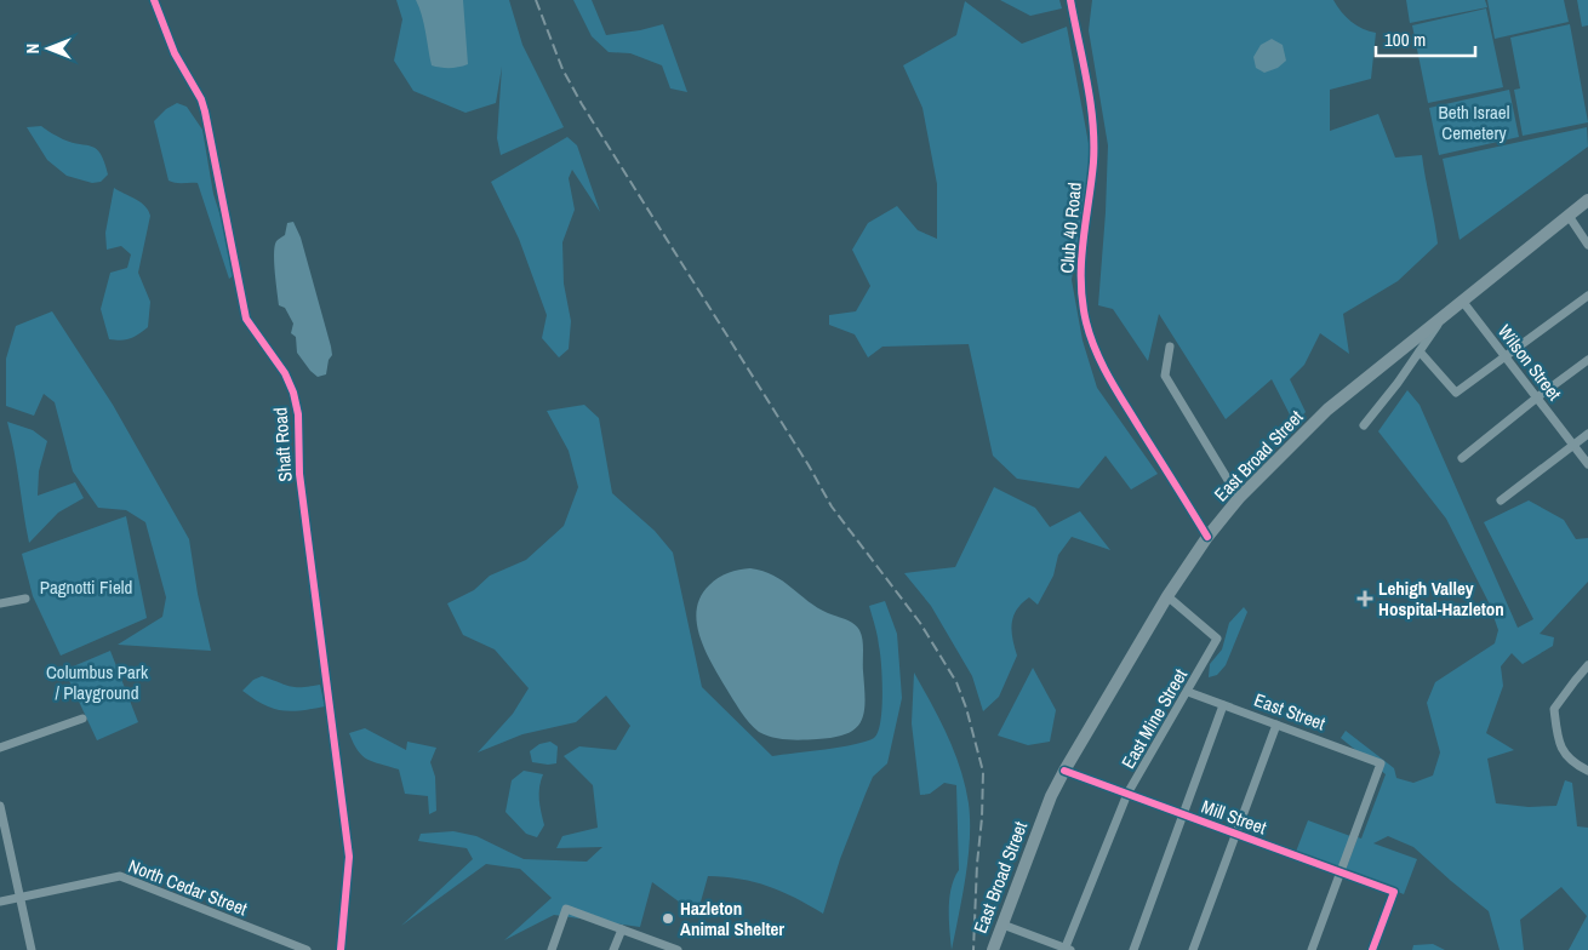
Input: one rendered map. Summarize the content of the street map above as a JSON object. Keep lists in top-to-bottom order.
{
  "streets": {
    "highway": ["East Broad Street"],
    "street": [
      "Club 40 Road",
      "Wilson Street",
      "Shaft Road",
      "East Street",
      "East Mine Street",
      "Mill Street",
      "North Cedar Street"
    ]
  },
  "crossings": [
    ["Club 40 Road", "East Broad Street"],
    ["Wilson Street", "East Broad Street"],
    ["East Broad Street", "East Mine Street"],
    ["East Broad Street", "Mill Street"],
    ["East Street", "East Mine Street"],
    ["East Street", "Mill Street"],
    ["East Mine Street", "Mill Street"]
  ],
  "parks": ["Beth Israel Cemetery", "Pagnotti Field", "Columbus Park / Playground"],
  "places": {
    "health": ["Lehigh Valley Hospital-Hazleton"],
    "other": ["Hazleton Animal Shelter"]
  },
  "scale_bar": "100 m",
  "north": "left"
}
